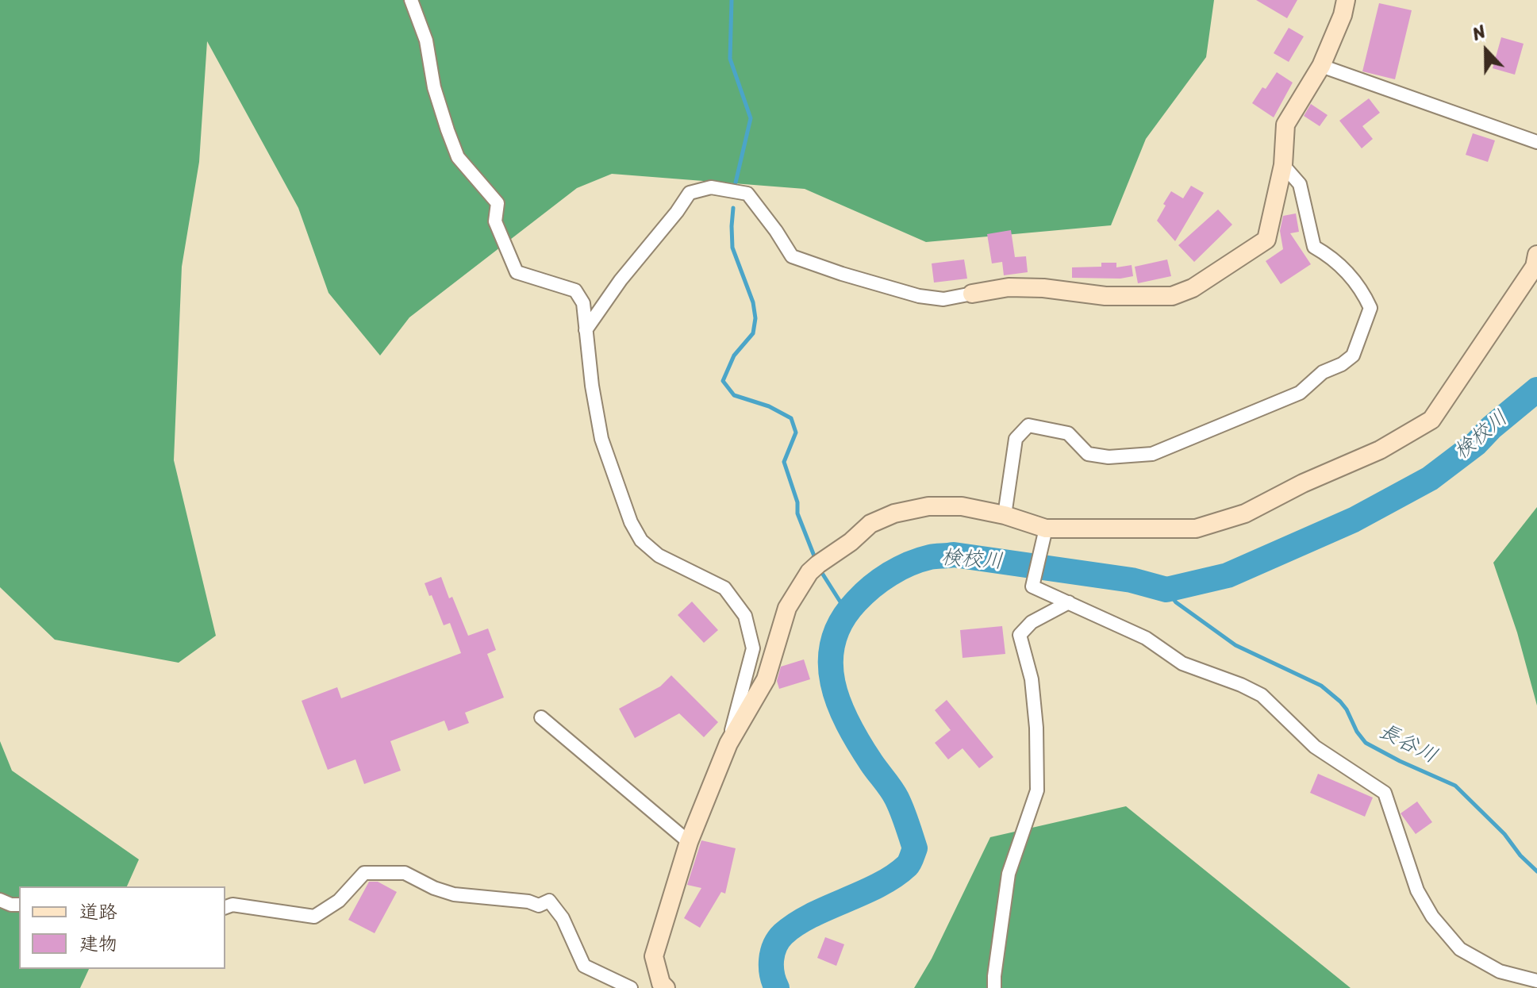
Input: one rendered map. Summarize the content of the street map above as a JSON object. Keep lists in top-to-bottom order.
{
  "water": ["検校川", "長谷川"],
  "legend": ["道路", "建物"],
  "north": "top"
}
